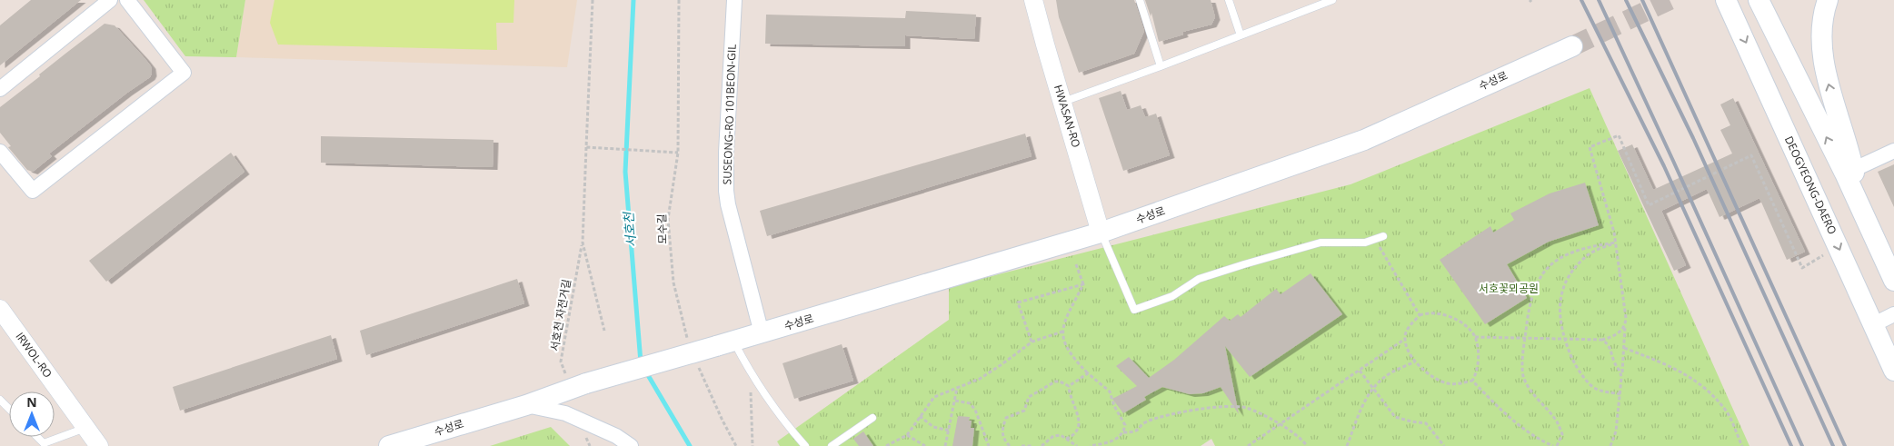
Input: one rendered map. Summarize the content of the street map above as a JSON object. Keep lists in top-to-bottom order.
{
  "streets": {
    "main road": ["수성로", "DEOGYEONG-DAERO"],
    "street": ["SUSEONG-RO 101BEON-GIL", "HWASAN-RO", "IRWOL-RO"],
    "path": ["모수길", "서호천 자전거길"]
  },
  "crossings": [
    ["수성로", "SUSEONG-RO 101BEON-GIL"],
    ["수성로", "HWASAN-RO"],
    ["수성로", "서호천 자전거길"]
  ],
  "water": ["서호천"],
  "parks": ["서호꽃뫼공원"],
  "north": "top"
}
